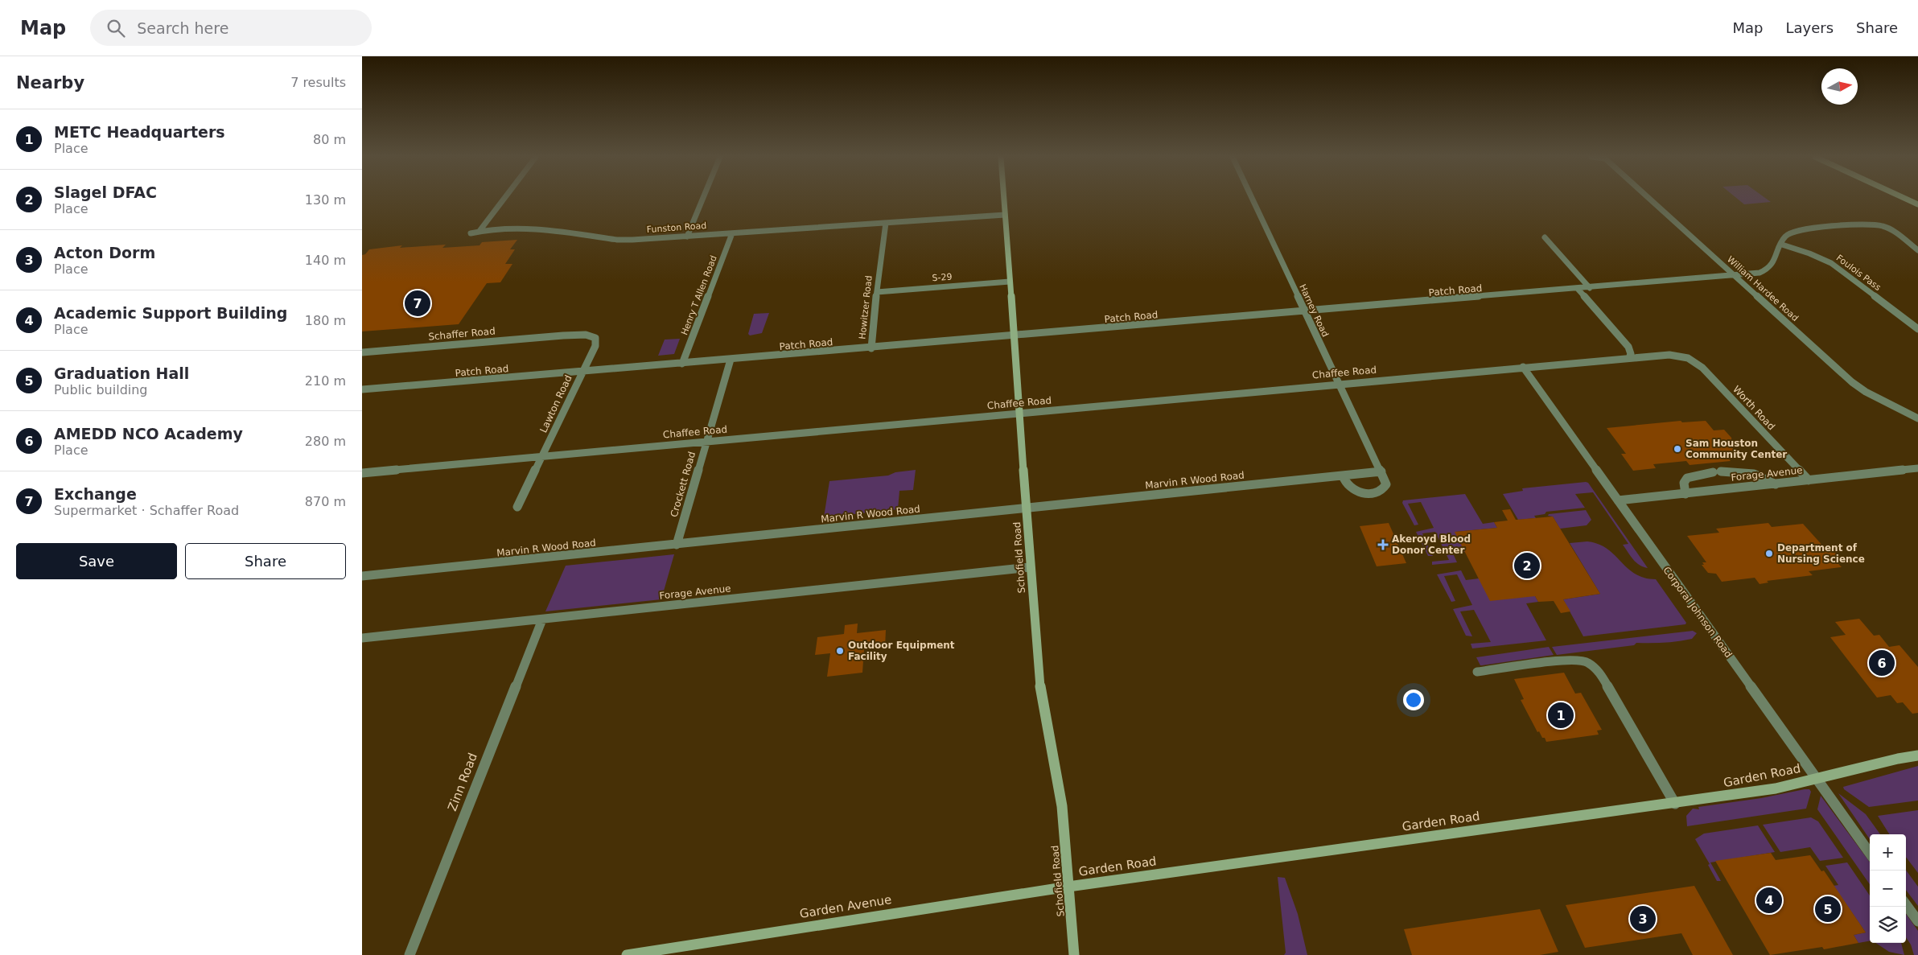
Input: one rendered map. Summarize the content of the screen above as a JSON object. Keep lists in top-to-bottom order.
{
  "streets": {
    "street": [
      "Funston Road",
      "Foulois Pass",
      "S-29",
      "William Hardee Road",
      "Patch Road",
      "Henry T Allen Road",
      "Howitzer Road",
      "Harney Road",
      "Schaffer Road",
      "Chaffee Road",
      "Lawton Road",
      "Worth Road",
      "Forage Avenue",
      "Marvin R Wood Road",
      "Crockett Road",
      "Schofield Road",
      "Corporal Johnson Road",
      "Garden Road",
      "Zinn Road",
      "Garden Avenue"
    ]
  },
  "crossings": [
    ["Funston Road", "Henry T Allen Road"],
    ["Funston Road", "Howitzer Road"],
    ["Funston Road", "Schofield Road"],
    ["Foulois Pass", "Patch Road"],
    ["S-29", "Howitzer Road"],
    ["S-29", "Schofield Road"],
    ["William Hardee Road", "Patch Road"],
    ["Patch Road", "Henry T Allen Road"],
    ["Patch Road", "Howitzer Road"],
    ["Patch Road", "Harney Road"],
    ["Patch Road", "Lawton Road"],
    ["Patch Road", "Crockett Road"],
    ["Patch Road", "Schofield Road"],
    ["Harney Road", "Chaffee Road"],
    ["Harney Road", "Marvin R Wood Road"],
    ["Schaffer Road", "Lawton Road"],
    ["Chaffee Road", "Lawton Road"],
    ["Chaffee Road", "Worth Road"],
    ["Chaffee Road", "Crockett Road"],
    ["Chaffee Road", "Schofield Road"],
    ["Chaffee Road", "Corporal Johnson Road"],
    ["Worth Road", "Forage Avenue"],
    ["Forage Avenue", "Schofield Road"],
    ["Forage Avenue", "Corporal Johnson Road"],
    ["Forage Avenue", "Zinn Road"],
    ["Marvin R Wood Road", "Crockett Road"],
    ["Marvin R Wood Road", "Schofield Road"],
    ["Schofield Road", "Garden Road"],
    ["Schofield Road", "Garden Avenue"],
    ["Corporal Johnson Road", "Garden Road"],
    ["Garden Road", "Garden Avenue"]
  ],
  "places": {
    "other": ["Sam Houston Community Center", "Department of Nursing Science", "Outdoor Equipment Facility"],
    "health": ["Akeroyd Blood Donor Center"]
  },
  "north": "right",
  "page": {
    "header": "Map",
    "search": "Search here",
    "nav": ["Map", "Layers", "Share"],
    "heading": ["Nearby", "7 results"],
    "list": [
      {
        "mark": "1",
        "name": "METC Headquarters",
        "note": "Place",
        "value": "80 m"
      },
      {
        "mark": "2",
        "name": "Slagel DFAC",
        "note": "Place",
        "value": "130 m"
      },
      {
        "mark": "3",
        "name": "Acton Dorm",
        "note": "Place",
        "value": "140 m"
      },
      {
        "mark": "4",
        "name": "Academic Support Building",
        "note": "Place",
        "value": "180 m"
      },
      {
        "mark": "5",
        "name": "Graduation Hall",
        "note": "Public building",
        "value": "210 m"
      },
      {
        "mark": "6",
        "name": "AMEDD NCO Academy",
        "note": "Place",
        "value": "280 m"
      },
      {
        "mark": "7",
        "name": "Exchange",
        "note": "Supermarket · Schaffer Road",
        "value": "870 m"
      }
    ],
    "pins": [
      "7",
      "2",
      "6",
      "1",
      "4",
      "5",
      "3"
    ],
    "buttons": ["Save", "Share"],
    "map_buttons": ["+", "−"]
  }
}
